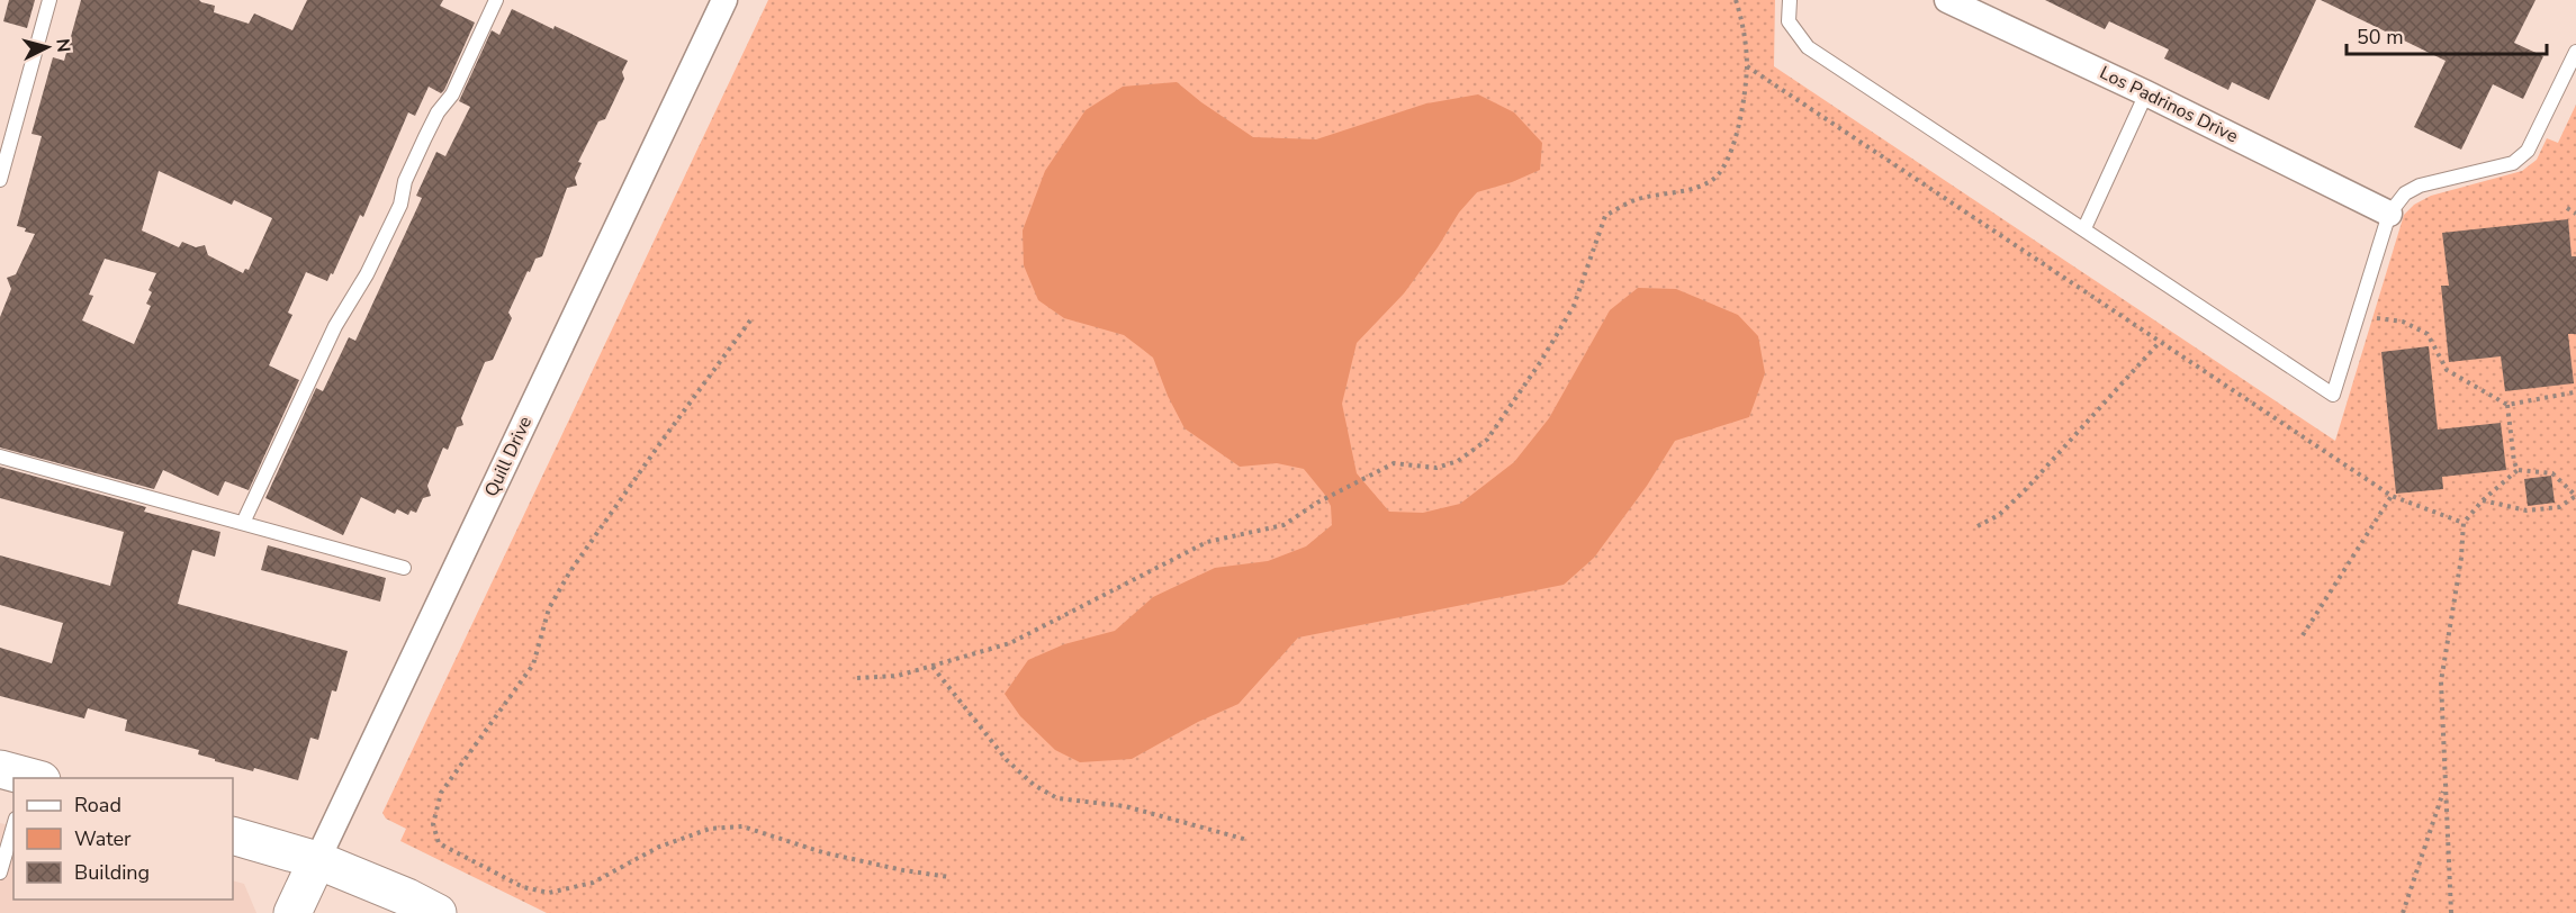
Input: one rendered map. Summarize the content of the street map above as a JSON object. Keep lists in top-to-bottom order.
{
  "streets": {
    "main road": ["Quill Drive"],
    "street": ["Los Padrinos Drive"]
  },
  "legend": ["Road", "Water", "Building"],
  "scale_bar": "50 m",
  "north": "right"
}
